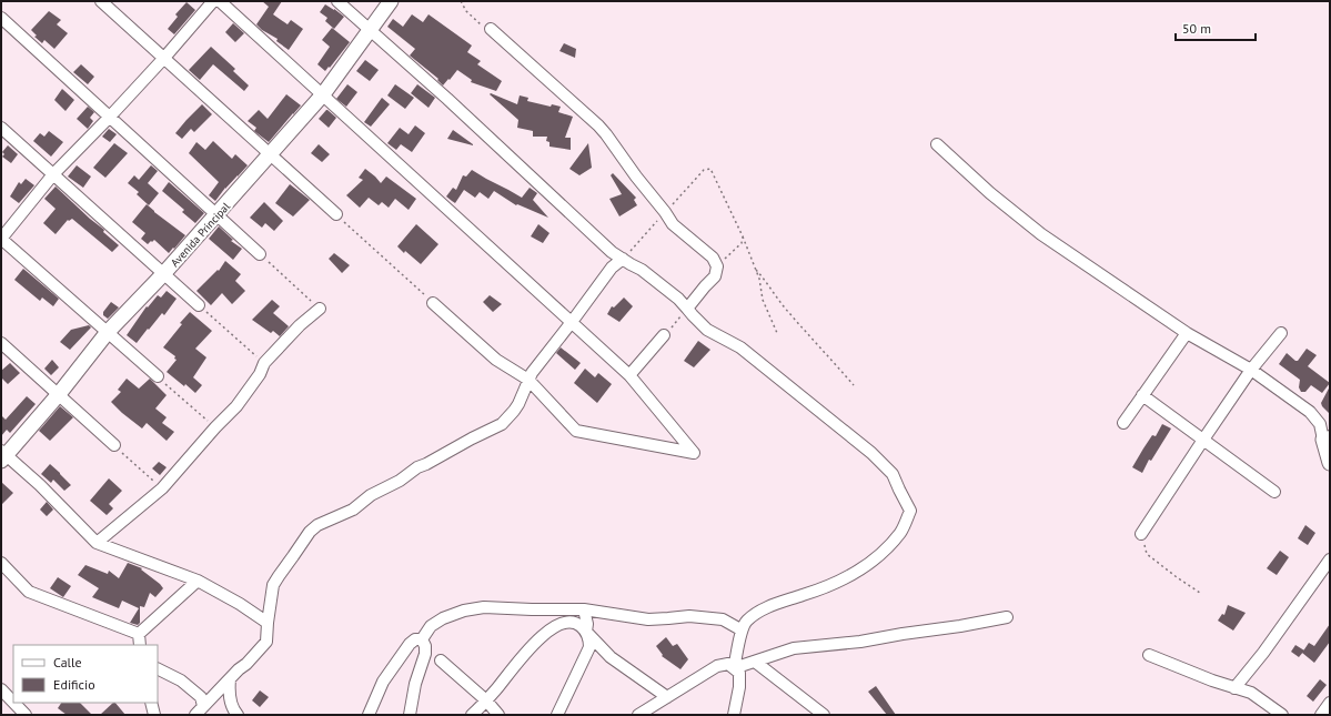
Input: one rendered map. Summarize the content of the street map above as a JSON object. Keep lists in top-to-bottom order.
{
  "streets": {
    "street": ["Avenida Principal"]
  },
  "legend": ["Calle", "Edificio"],
  "scale_bar": "50 m"
}
